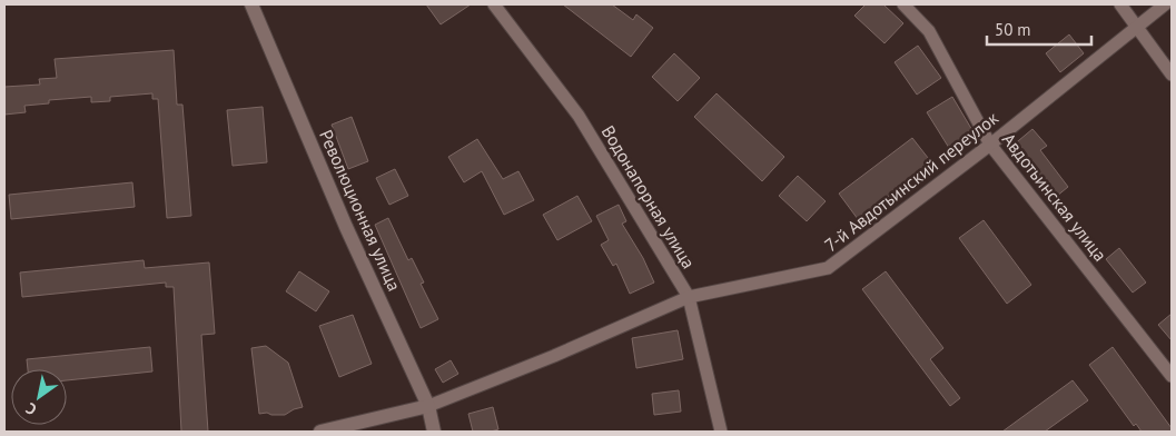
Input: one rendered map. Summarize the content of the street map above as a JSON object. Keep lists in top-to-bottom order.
{
  "streets": {
    "main road": ["Революционная улица"],
    "street": ["7-й Авдотьинский переулок", "Водонапорная улица", "Авдотьинская улица"]
  },
  "crossings": [
    ["7-й Авдотьинский переулок", "Водонапорная улица"],
    ["7-й Авдотьинский переулок", "Авдотьинская улица"],
    ["7-й Авдотьинский переулок", "Революционная улица"]
  ],
  "scale_bar": "50 m",
  "north": "bottom left"
}
